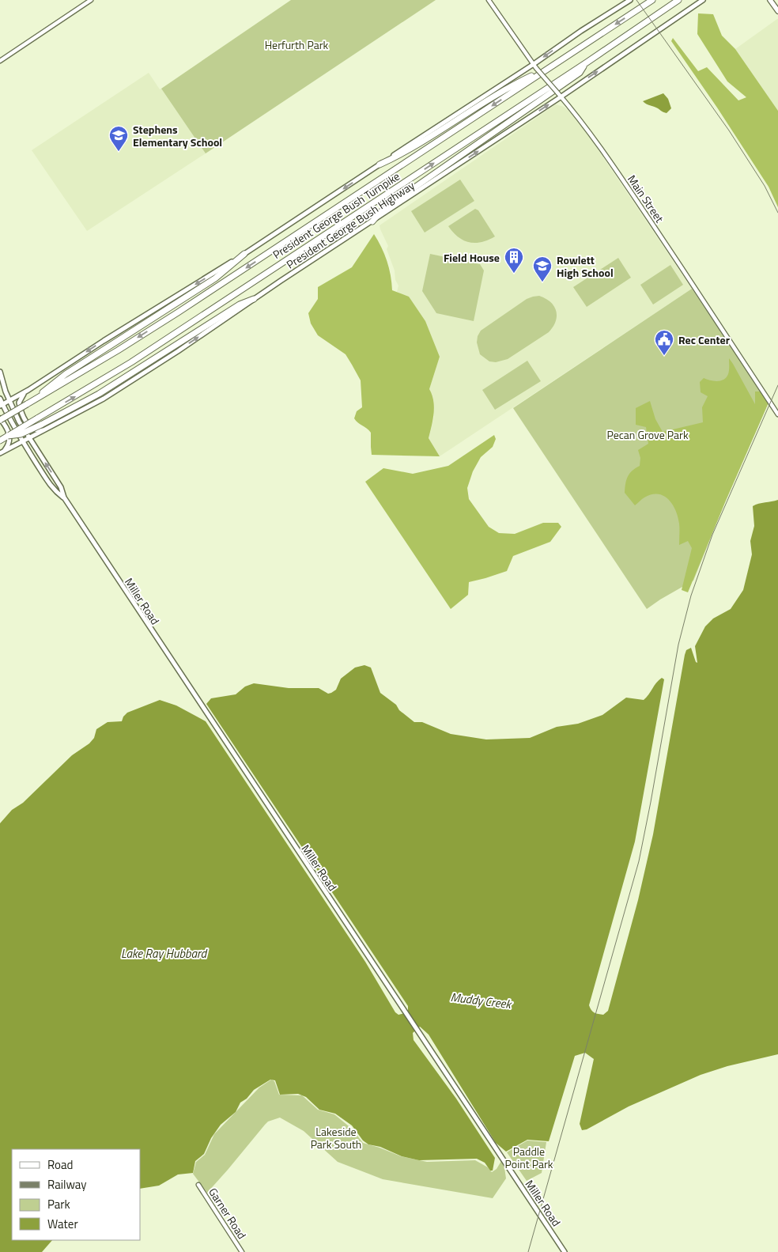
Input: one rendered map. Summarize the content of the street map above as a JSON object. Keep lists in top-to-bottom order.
{
  "streets": {
    "highway": ["President George Bush Turnpike"],
    "main road": ["President George Bush Highway", "Miller Road"],
    "street": ["Main Street", "Garner Road"]
  },
  "crossings": [
    ["Main Street", "President George Bush Highway"],
    ["President George Bush Highway", "Miller Road"]
  ],
  "one_way": ["President George Bush Highway"],
  "water": ["Lake Ray Hubbard", "Muddy Creek"],
  "parks": [
    "Herfurth Park",
    "Pecan Grove Park",
    "Lakeside Park South",
    "Paddle Point Park"
  ],
  "places": {
    "school or university": ["Stephens Elementary School", "Rowlett High School"],
    "building": ["Field House"],
    "public building": ["Rec Center"]
  },
  "legend": [
    "Road",
    "Railway",
    "Park",
    "Water"
  ]
}
